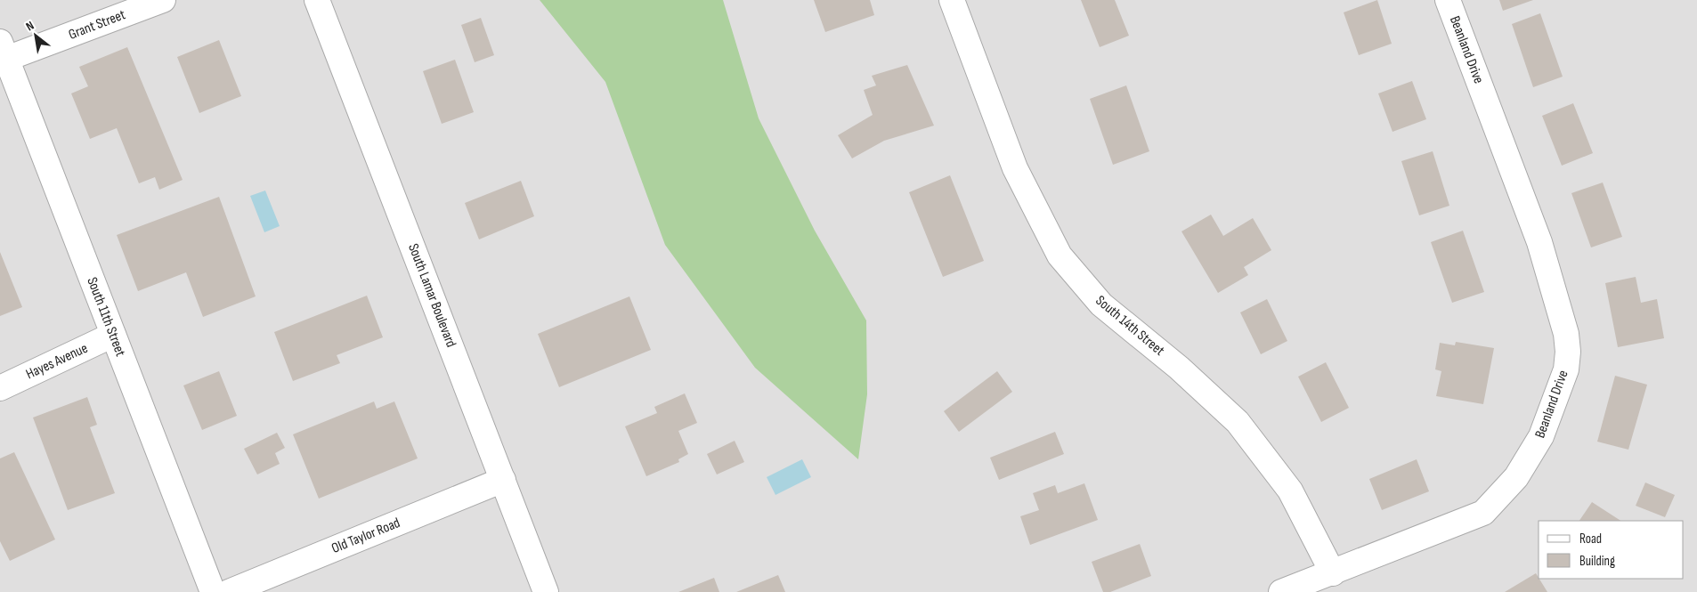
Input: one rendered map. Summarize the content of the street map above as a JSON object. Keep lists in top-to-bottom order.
{
  "streets": {
    "street": [
      "Grant Street",
      "Beanland Drive",
      "South Lamar Boulevard",
      "South 11th Street",
      "South 14th Street",
      "Hayes Avenue",
      "Old Taylor Road"
    ]
  },
  "crossings": [
    ["Grant Street", "South 11th Street"],
    ["Beanland Drive", "South 14th Street"],
    ["South Lamar Boulevard", "Old Taylor Road"],
    ["South 11th Street", "Hayes Avenue"]
  ],
  "legend": ["Road", "Building"],
  "north": "top left"
}
